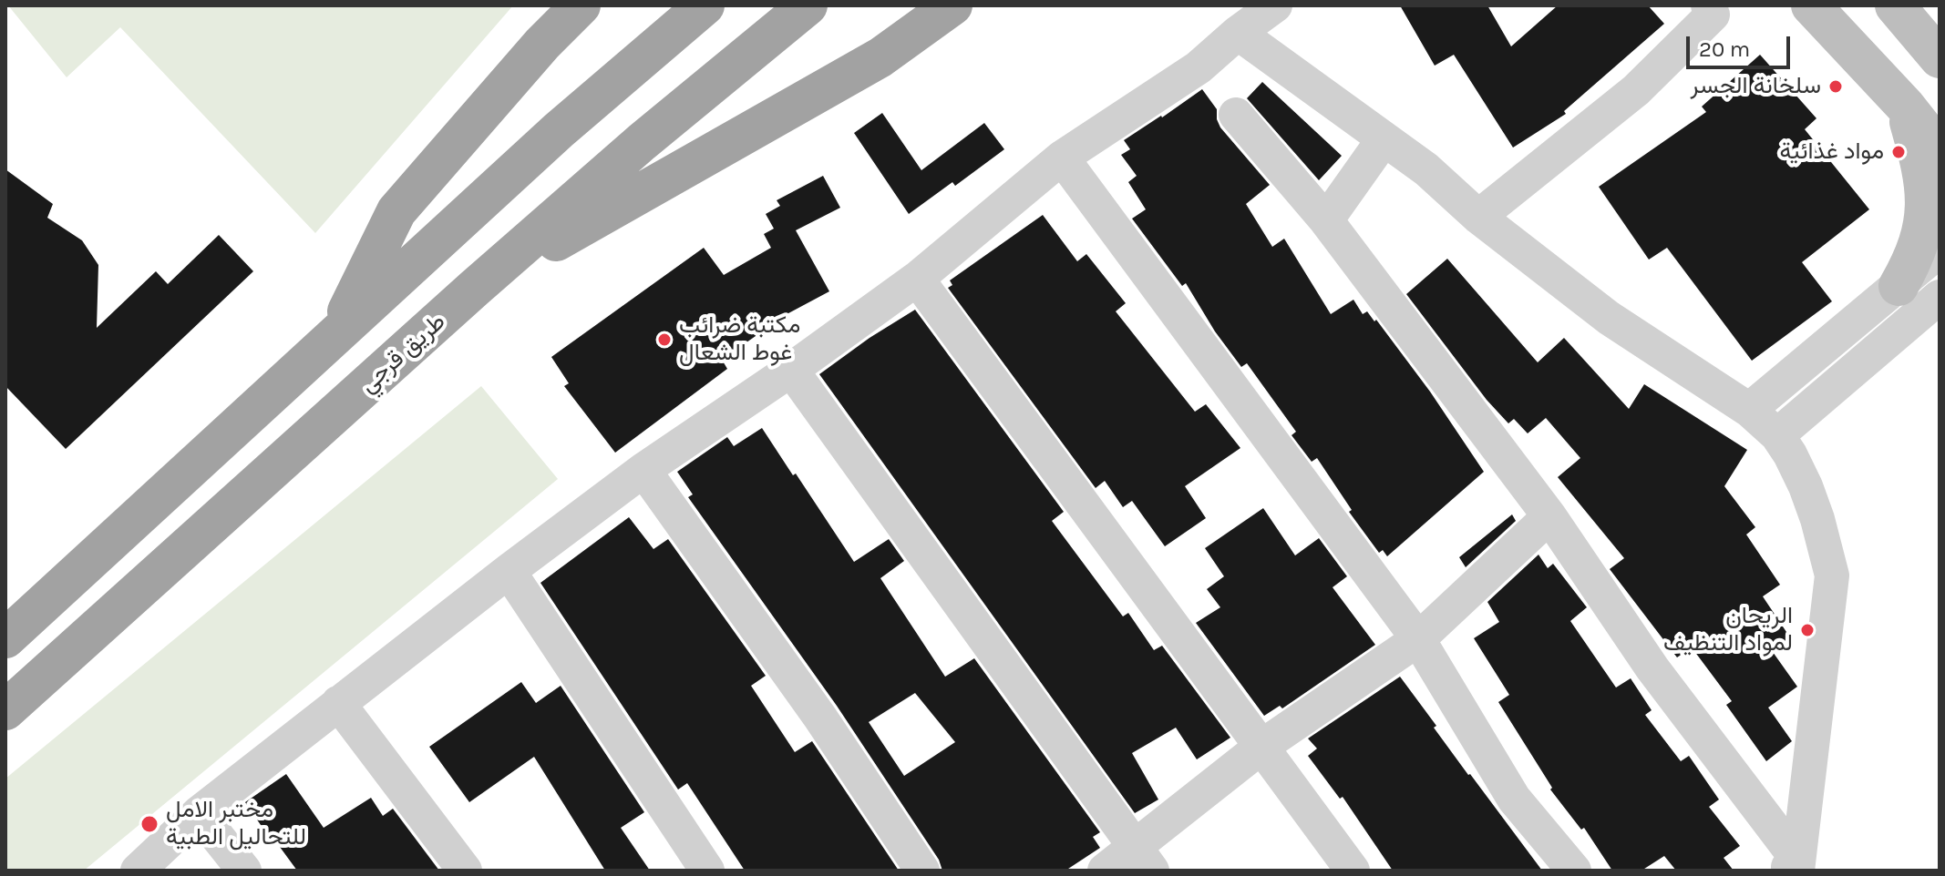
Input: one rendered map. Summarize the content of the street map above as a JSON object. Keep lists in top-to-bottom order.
{
  "streets": {
    "highway": ["طريق قرجي"]
  },
  "places": [
    "سلخانة الجسر",
    "مواد غذائية",
    "مكتبة ضرائب غوط الشعال",
    "الريحان لمواد التنظيف",
    "مختبر الامل للتحاليل الطبية"
  ],
  "scale_bar": "20 m"
}
